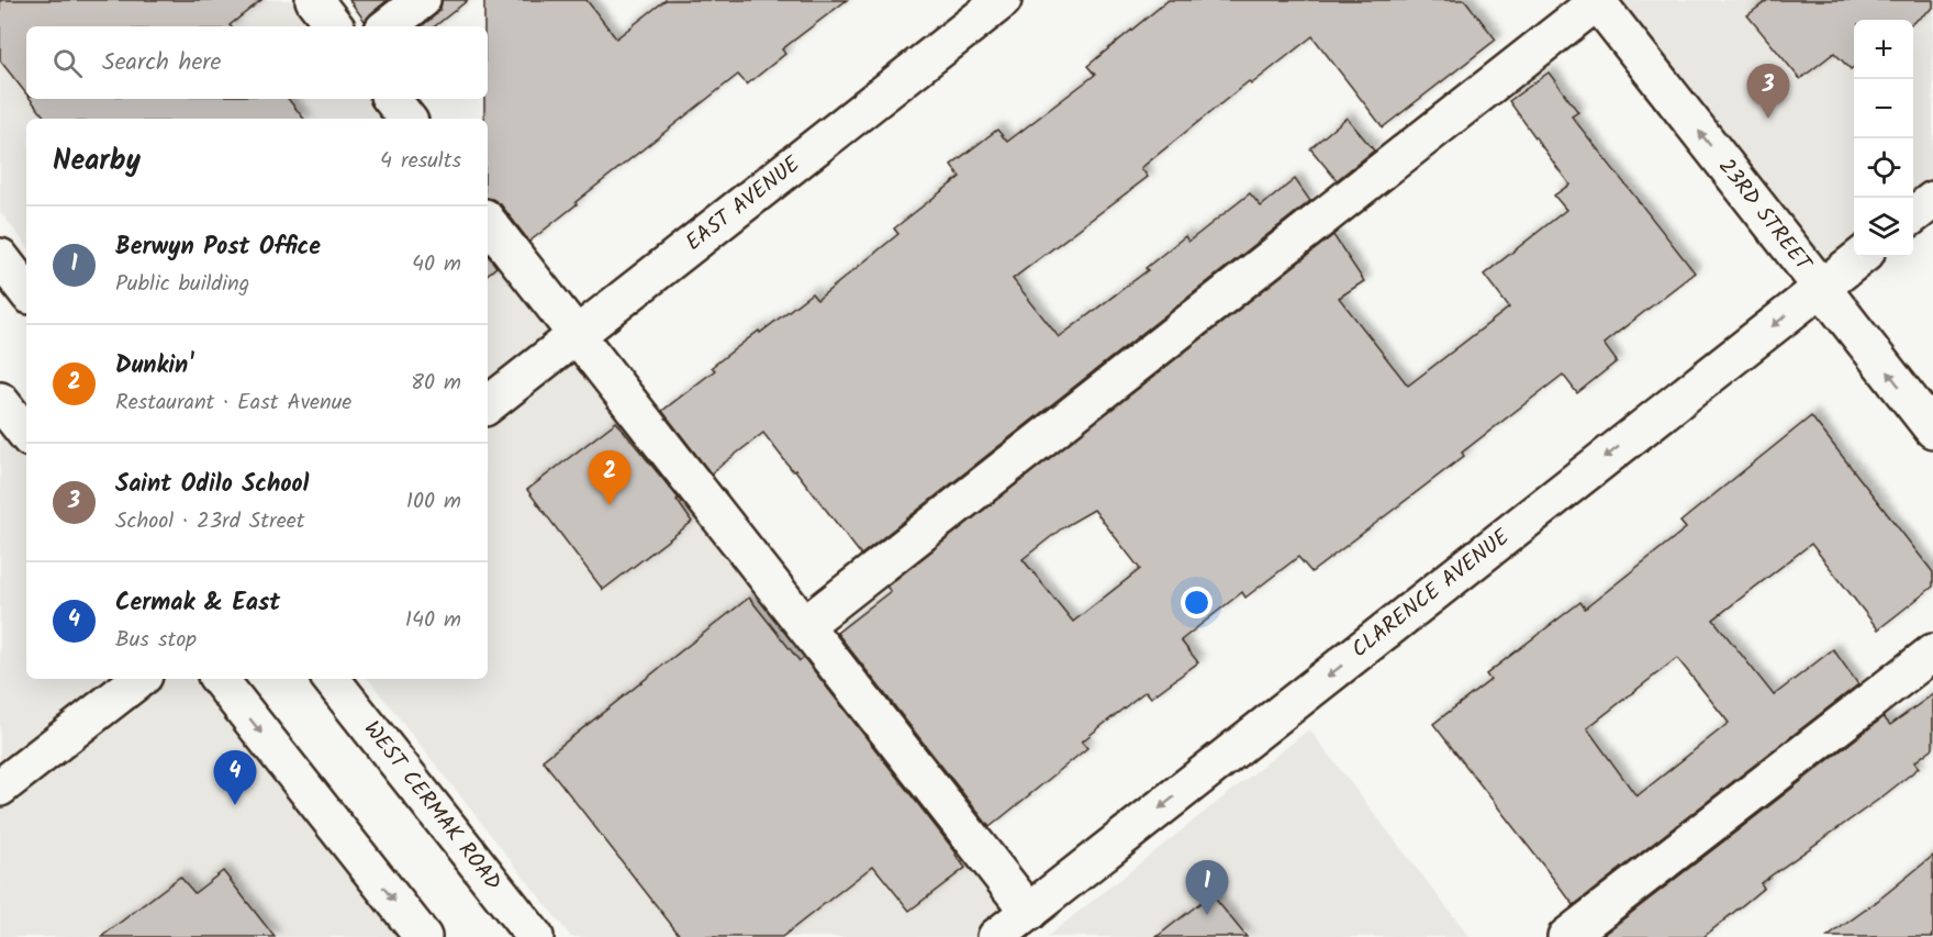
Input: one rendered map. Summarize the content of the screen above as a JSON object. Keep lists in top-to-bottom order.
{
  "streets": {
    "street": [
      "EAST AVENUE",
      "23RD STREET",
      "CLARENCE AVENUE",
      "WEST CERMAK ROAD"
    ]
  },
  "crossings": [
    ["23RD STREET", "CLARENCE AVENUE"]
  ],
  "one_way": ["23RD STREET", "CLARENCE AVENUE"],
  "page": {
    "map_buttons": ["+", "−"],
    "search": "Search here",
    "pins": [
      "3",
      "2",
      "4",
      "1"
    ],
    "heading": ["Nearby", "4 results"],
    "list": [
      {
        "mark": "1",
        "name": "Berwyn Post Office",
        "note": "Public building",
        "value": "40 m"
      },
      {
        "mark": "2",
        "name": "Dunkin'",
        "note": "Restaurant · East Avenue",
        "value": "80 m"
      },
      {
        "mark": "3",
        "name": "Saint Odilo School",
        "note": "School · 23rd Street",
        "value": "100 m"
      },
      {
        "mark": "4",
        "name": "Cermak & East",
        "note": "Bus stop",
        "value": "140 m"
      }
    ]
  }
}
